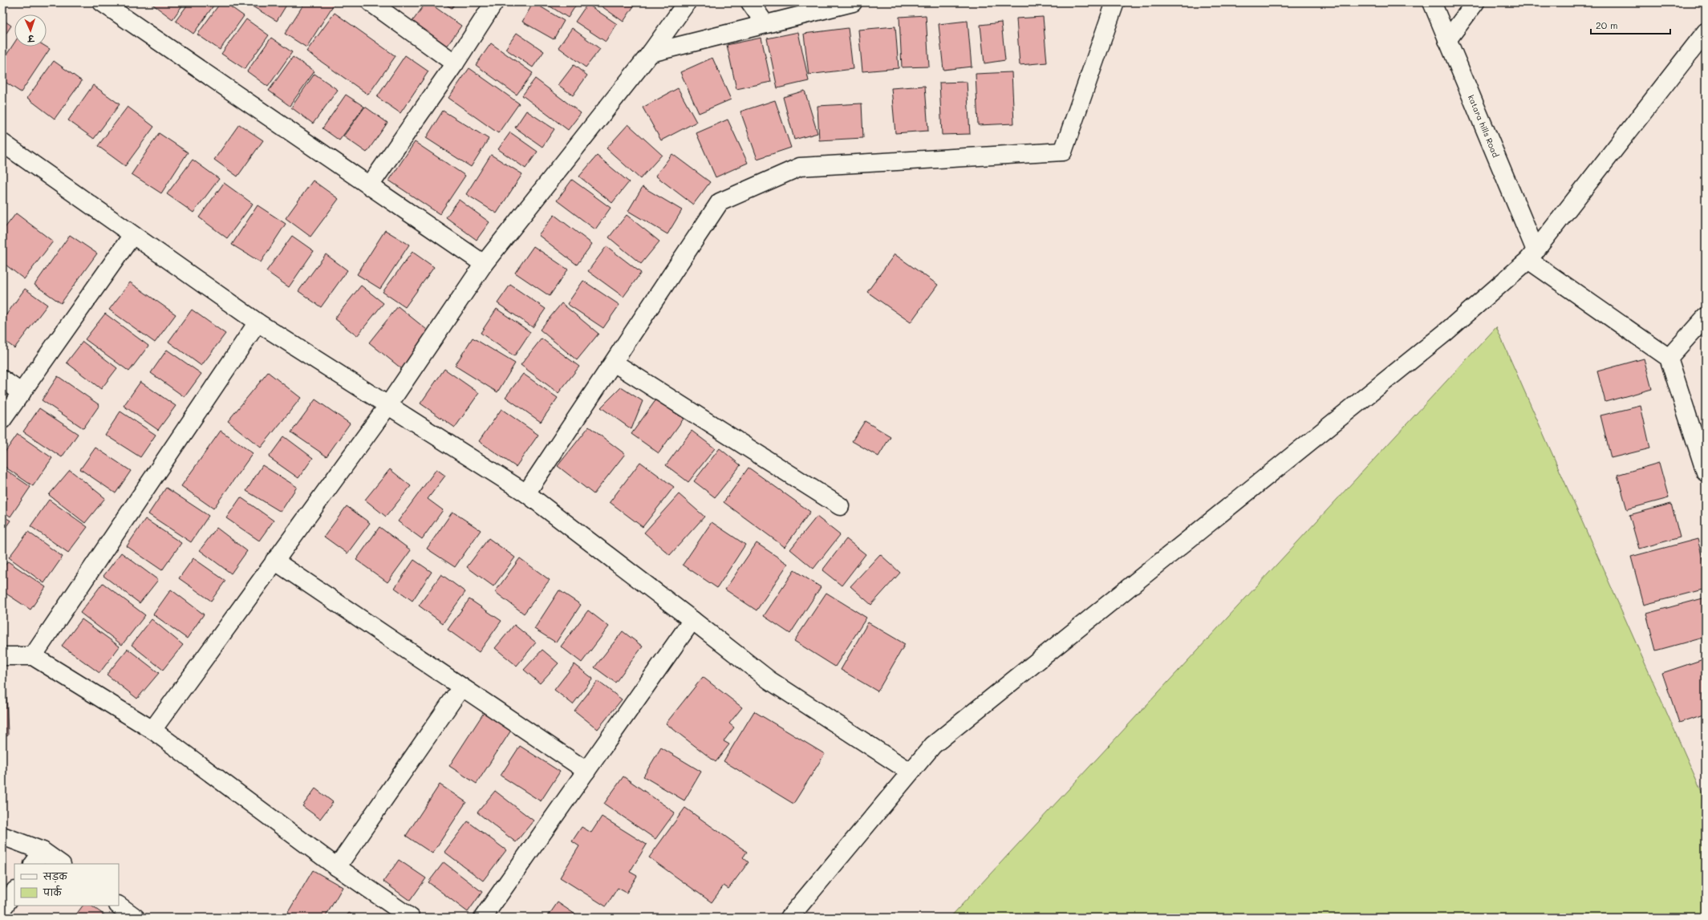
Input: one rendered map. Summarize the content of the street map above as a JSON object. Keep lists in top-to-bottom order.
{
  "streets": {
    "street": ["katara hills Road"]
  },
  "legend": ["सड़क", "पार्क"],
  "scale_bar": "20 m",
  "north": "bottom"
}
